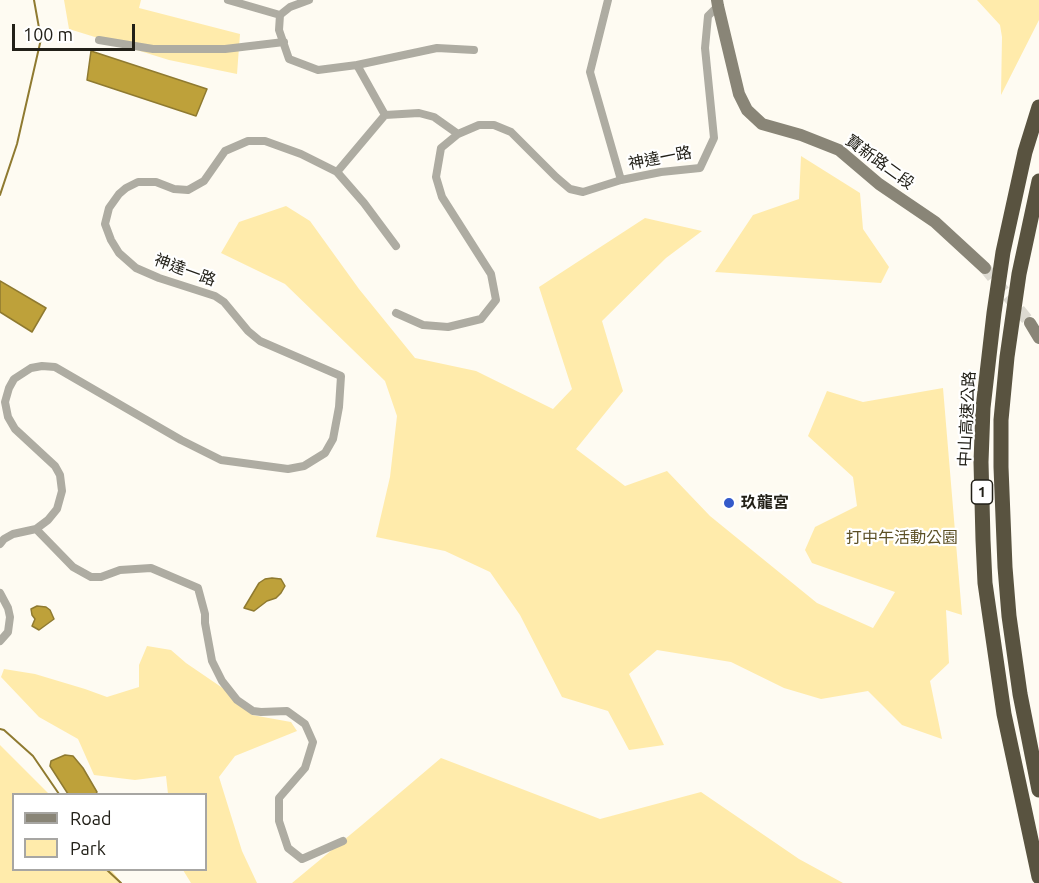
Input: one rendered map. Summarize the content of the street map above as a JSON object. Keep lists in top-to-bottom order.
{
  "streets": {
    "highway": ["中山高速公路", "1"],
    "street": ["神達一路", "寶新路二段"]
  },
  "crossings": [
    ["神達一路", "寶新路二段"]
  ],
  "parks": ["打中午活動公園"],
  "places": ["玖龍宮"],
  "legend": ["Road", "Park"],
  "scale_bar": "100 m"
}
